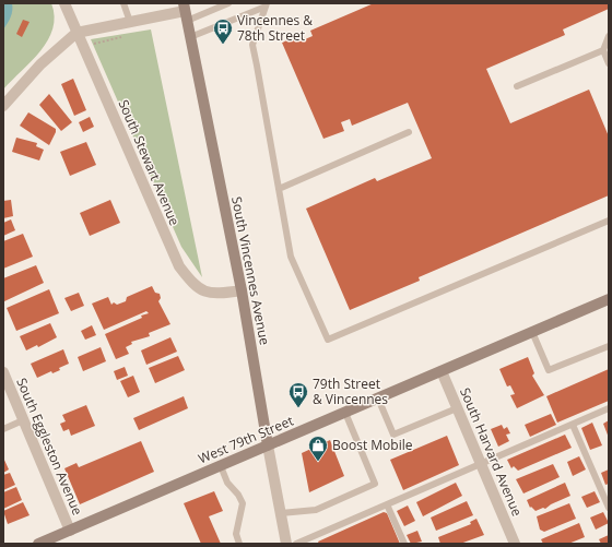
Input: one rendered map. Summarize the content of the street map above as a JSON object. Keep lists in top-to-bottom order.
{
  "streets": {
    "main road": ["South Vincennes Avenue", "West 79th Street"],
    "street": ["South Stewart Avenue", "South Eggleston Avenue", "South Harvard Avenue"]
  },
  "crossings": [
    ["South Stewart Avenue", "South Vincennes Avenue"],
    ["South Vincennes Avenue", "West 79th Street"],
    ["West 79th Street", "South Eggleston Avenue"],
    ["West 79th Street", "South Harvard Avenue"]
  ],
  "places": {
    "bus stop": ["Vincennes & 78th Street", "79th Street & Vincennes"],
    "shop": ["Boost Mobile"]
  }
}
